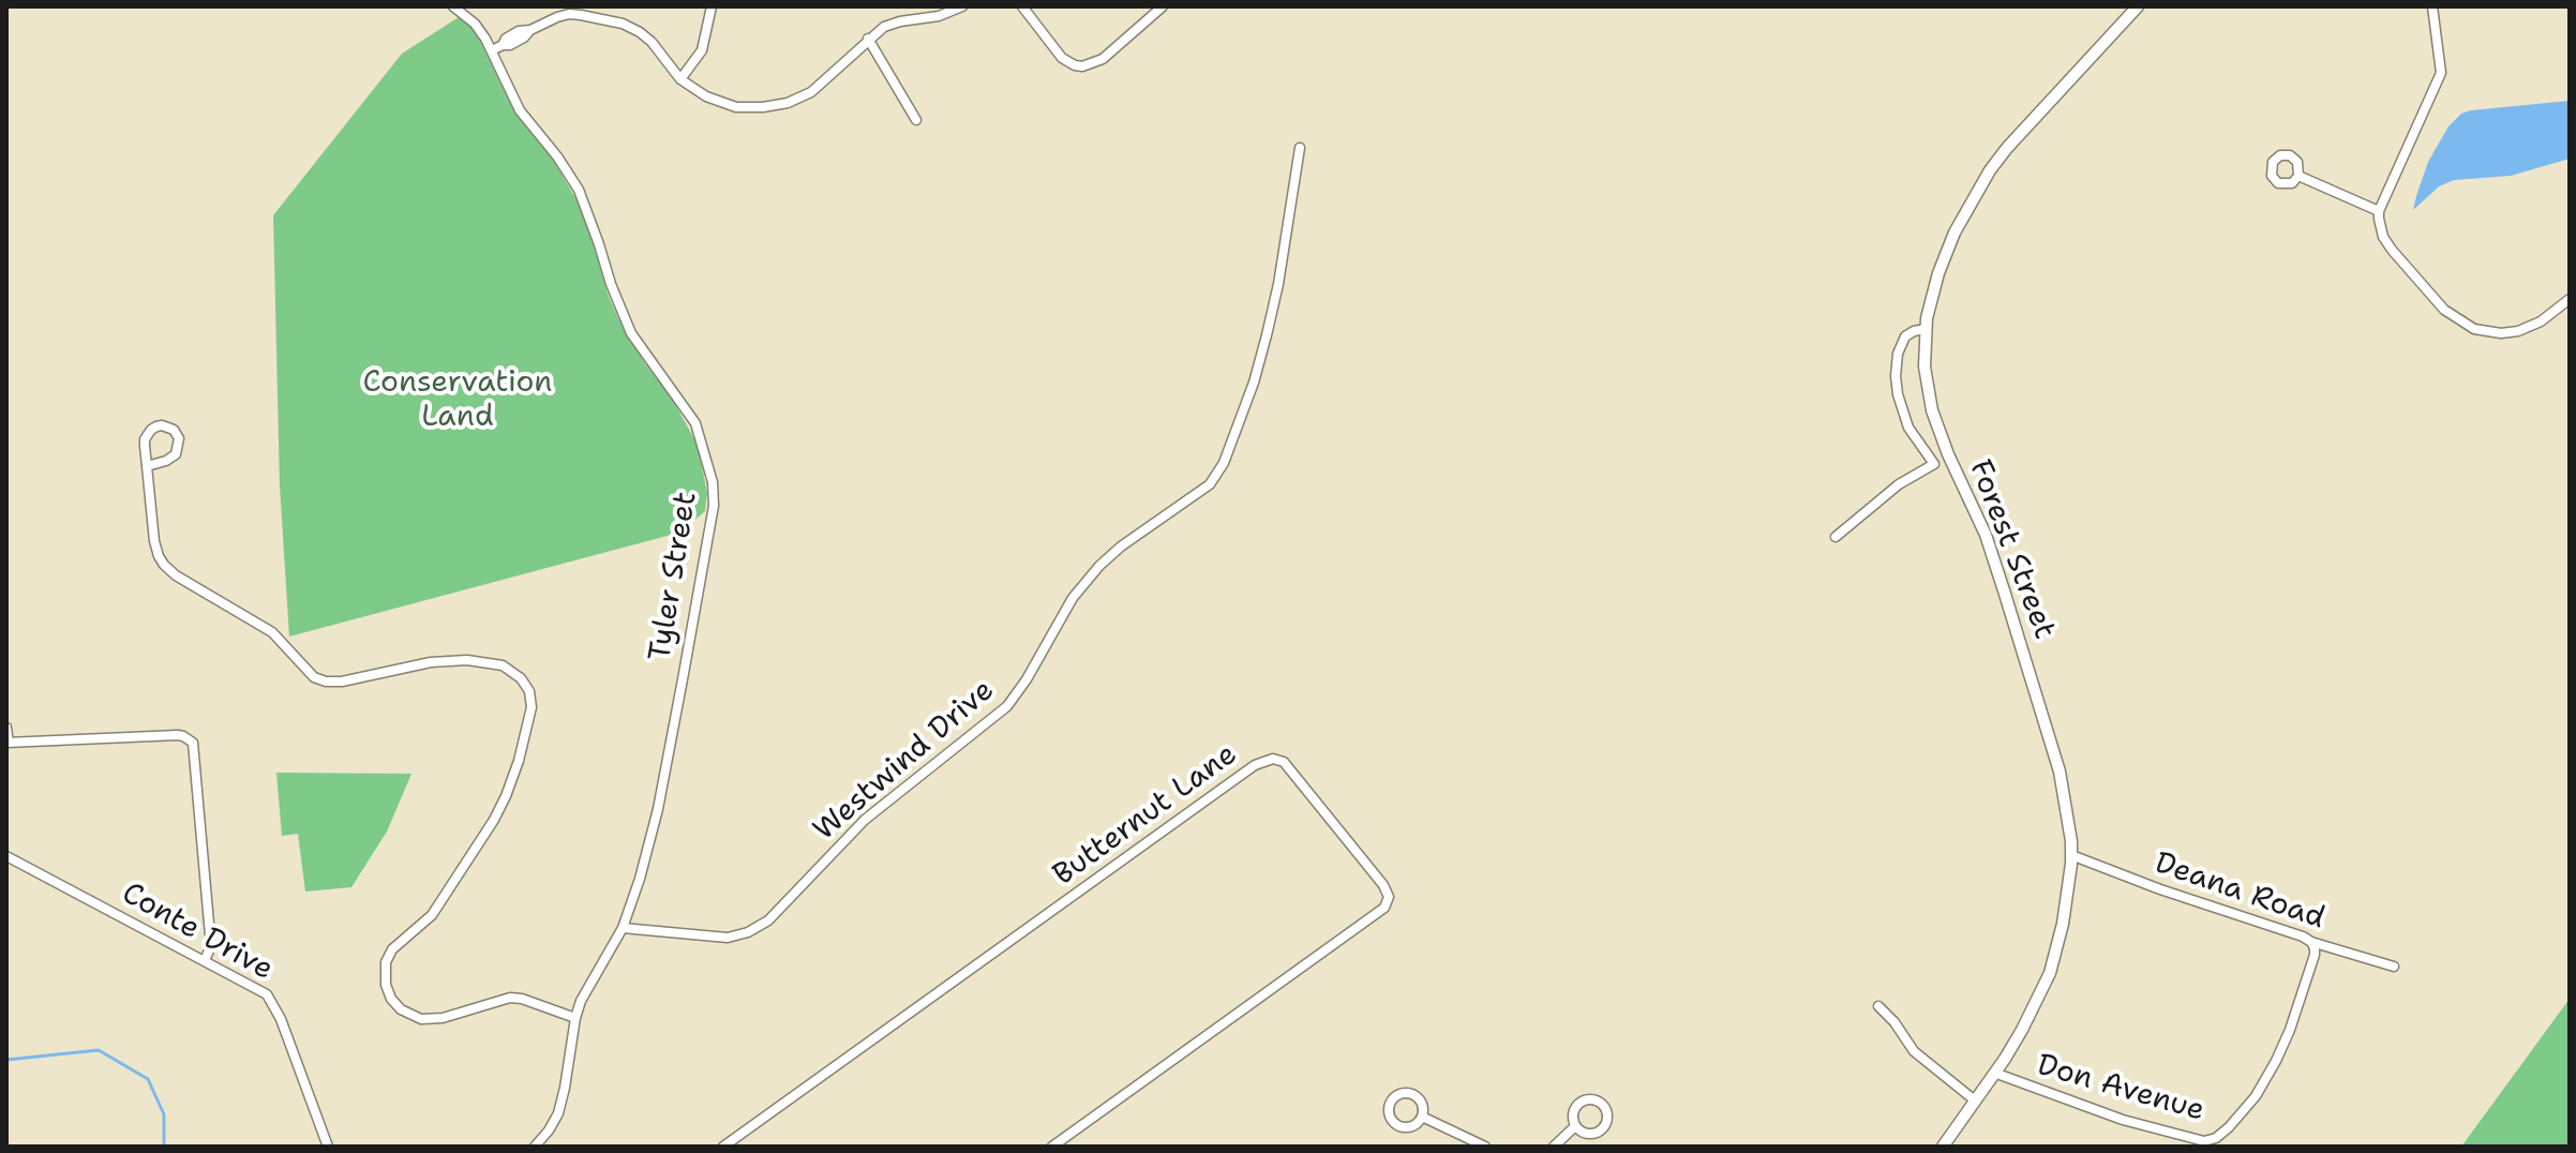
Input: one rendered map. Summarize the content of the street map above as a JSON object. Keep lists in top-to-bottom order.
{
  "streets": {
    "street": [
      "Forest Street",
      "Tyler Street",
      "Westwind Drive",
      "Butternut Lane",
      "Deana Road",
      "Conte Drive",
      "Don Avenue"
    ]
  },
  "crossings": [
    ["Forest Street", "Deana Road"],
    ["Forest Street", "Don Avenue"],
    ["Tyler Street", "Westwind Drive"],
    ["Deana Road", "Don Avenue"]
  ],
  "parks": ["Conservation Land"]
}
